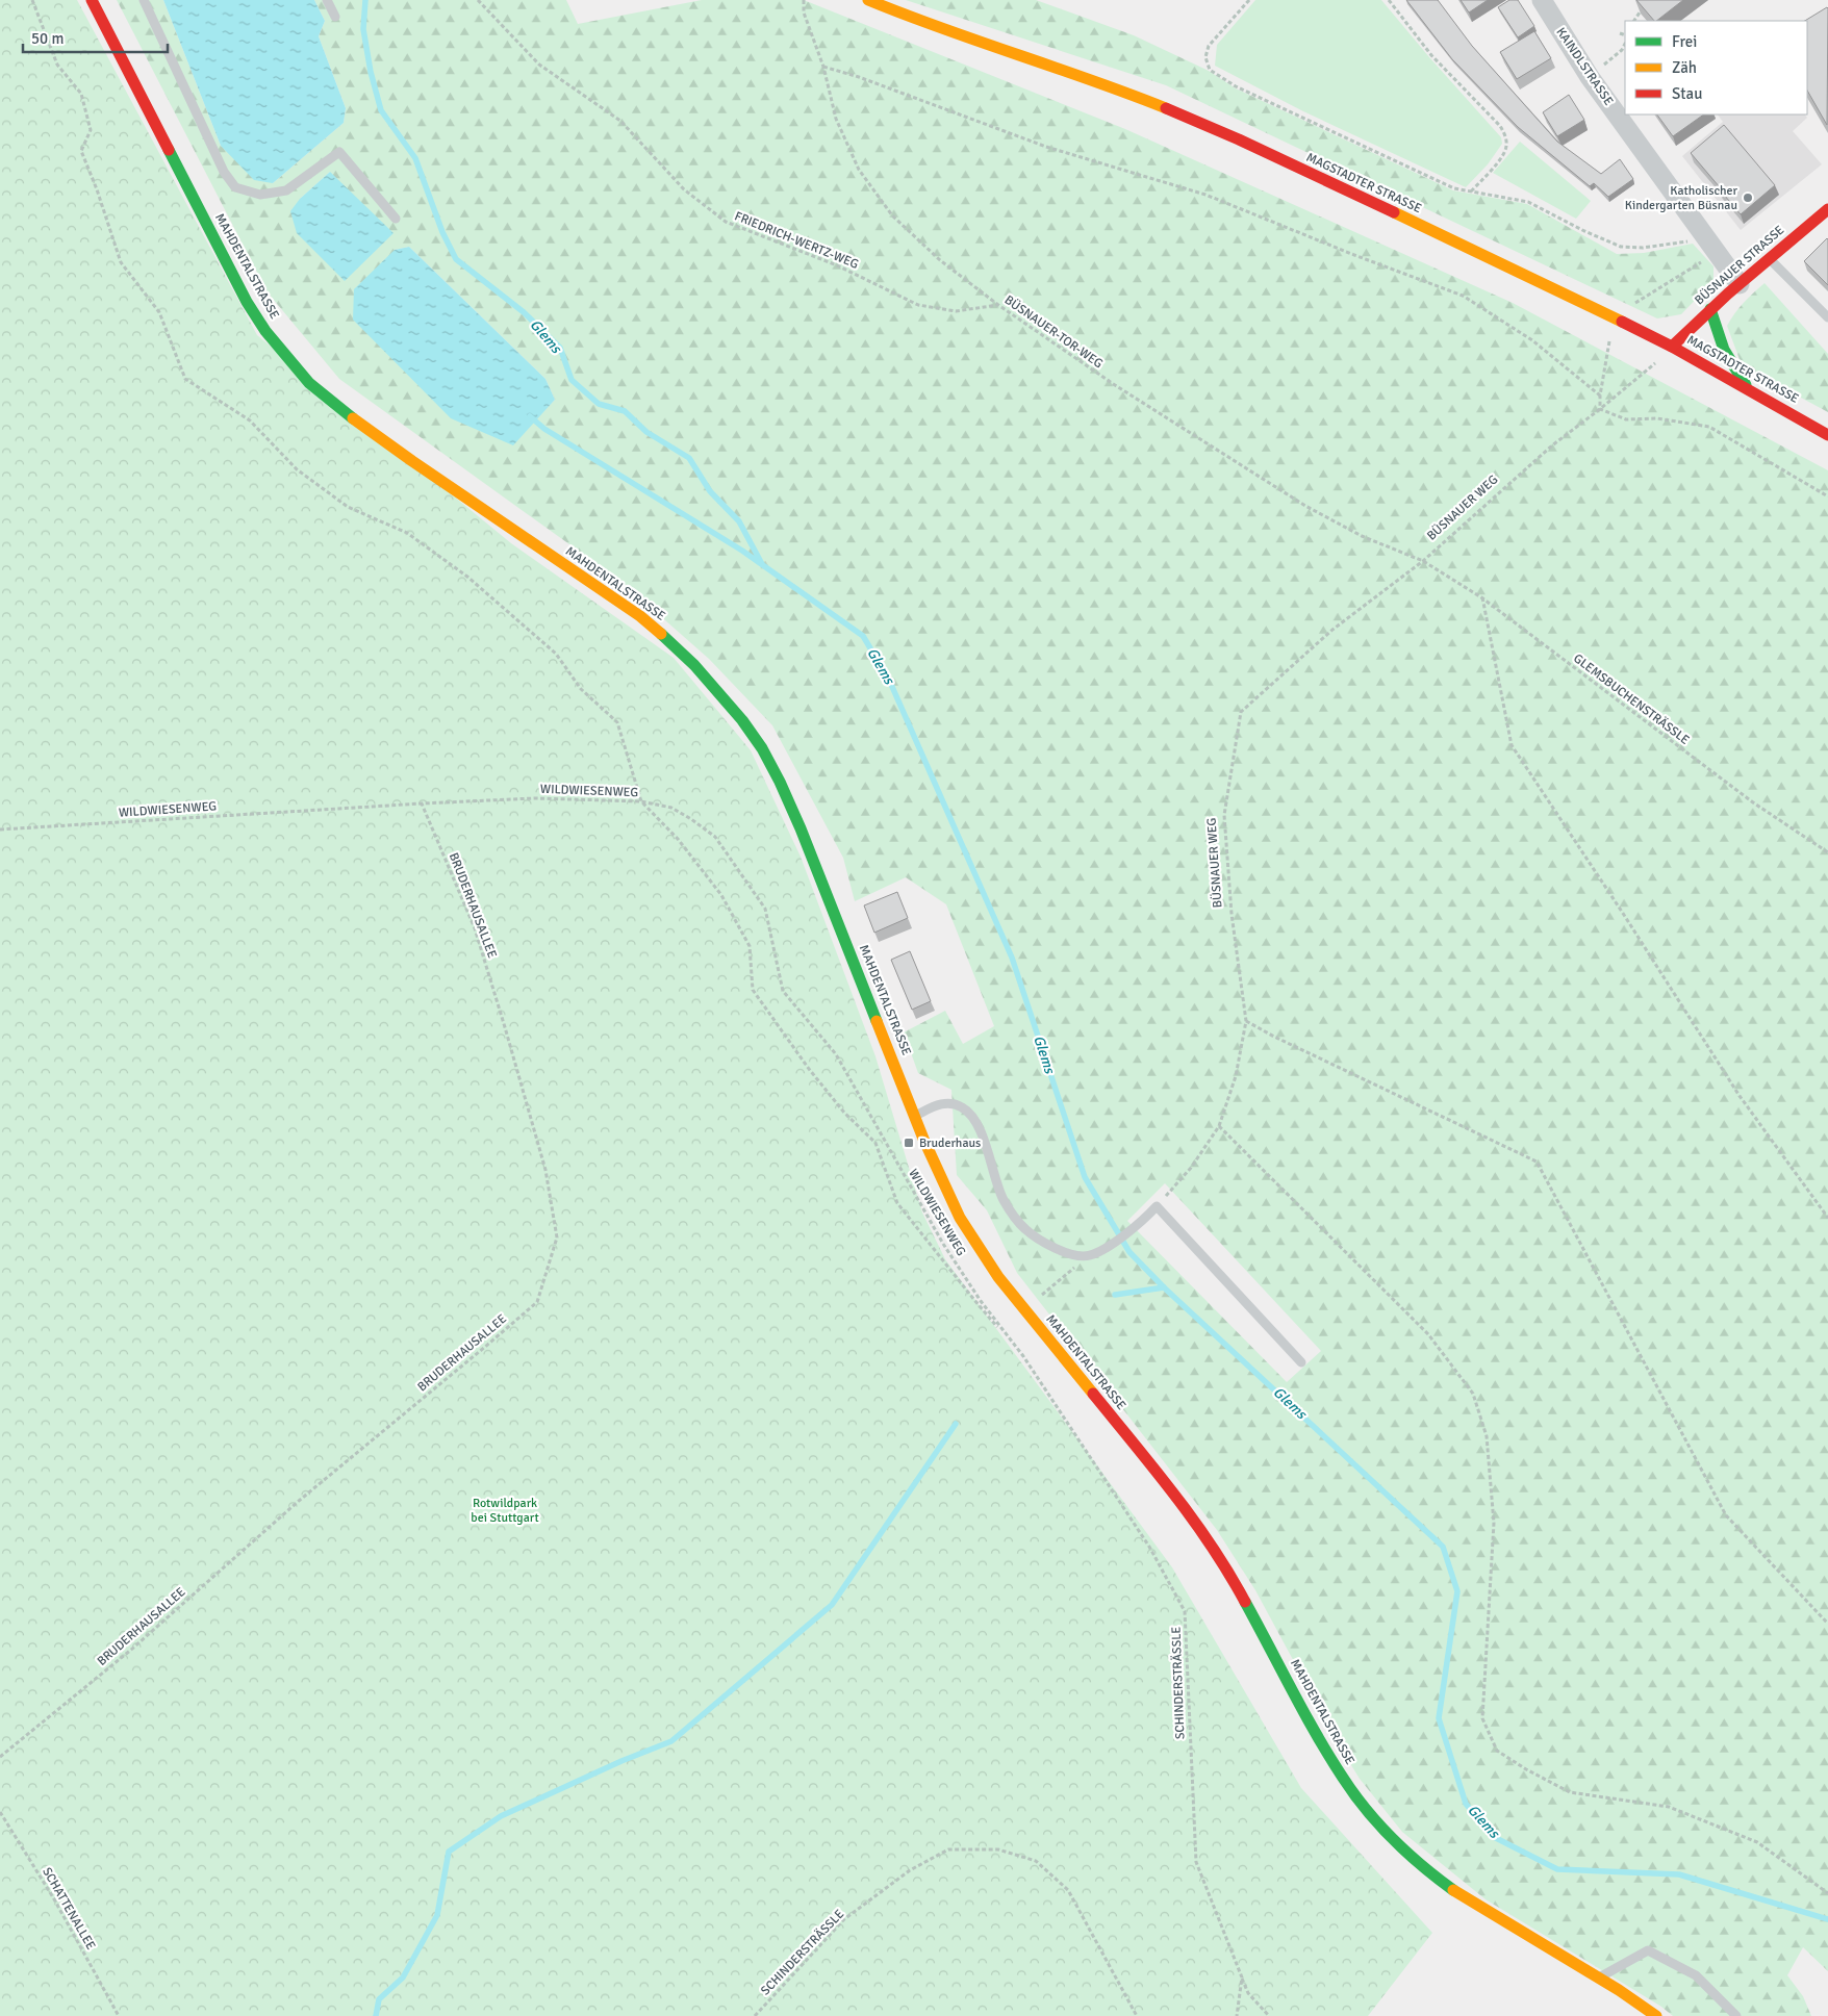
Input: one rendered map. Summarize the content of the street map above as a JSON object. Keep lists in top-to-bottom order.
{
  "streets": {
    "main road": ["MAGSTADTER STRASSE", "BÜSNAUER STRASSE", "MAHDENTALSTRASSE"],
    "street": ["KAINDLSTRASSE"],
    "path": [
      "FRIEDRICH-WERTZ-WEG",
      "BÜSNAUER-TOR-WEG",
      "BÜSNAUER WEG",
      "GLEMSBUCHENSTRÄSSLE",
      "WILDWIESENWEG",
      "BRUDERHAUSALLEE",
      "SCHINDERSTRÄSSLE",
      "SCHATTENALLEE"
    ]
  },
  "crossings": [
    ["KAINDLSTRASSE", "BÜSNAUER STRASSE"],
    ["MAGSTADTER STRASSE", "BÜSNAUER STRASSE"],
    ["MAGSTADTER STRASSE", "BÜSNAUER WEG"],
    ["FRIEDRICH-WERTZ-WEG", "BÜSNAUER-TOR-WEG"],
    ["BÜSNAUER STRASSE", "BÜSNAUER WEG"],
    ["BÜSNAUER-TOR-WEG", "BÜSNAUER WEG"],
    ["BÜSNAUER-TOR-WEG", "GLEMSBUCHENSTRÄSSLE"],
    ["BÜSNAUER WEG", "GLEMSBUCHENSTRÄSSLE"],
    ["WILDWIESENWEG", "BRUDERHAUSALLEE"],
    ["WILDWIESENWEG", "SCHINDERSTRÄSSLE"]
  ],
  "water": ["Glems"],
  "parks": ["Rotwildpark bei Stuttgart"],
  "places": {
    "other": ["Katholischer Kindergarten Büsnau"],
    "transit": ["Bruderhaus"]
  },
  "legend": ["Frei", "Zäh", "Stau"],
  "scale_bar": "50 m"
}
